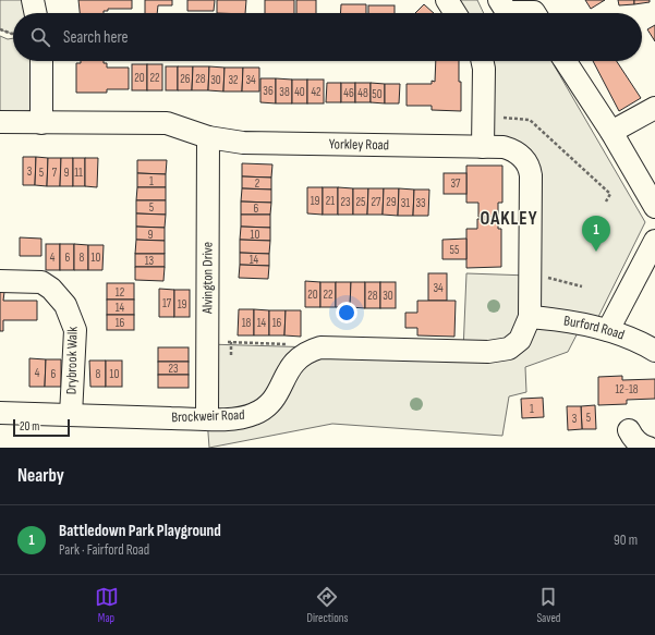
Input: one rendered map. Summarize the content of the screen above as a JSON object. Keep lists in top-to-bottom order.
{
  "streets": {
    "street": [
      "Yorkley Road",
      "Alvington Drive",
      "Burford Road",
      "Drybrook Walk",
      "Brockweir Road"
    ]
  },
  "crossings": [
    ["Yorkley Road", "Alvington Drive"],
    ["Yorkley Road", "Burford Road"],
    ["Yorkley Road", "Brockweir Road"],
    ["Alvington Drive", "Brockweir Road"],
    ["Drybrook Walk", "Brockweir Road"]
  ],
  "districts": ["OAKLEY"],
  "house_numbers": [
    "20",
    "22",
    "26",
    "28",
    "30",
    "32",
    "34",
    "36",
    "38",
    "40",
    "42",
    "46",
    "48",
    "50",
    "3",
    "5",
    "7",
    "9",
    "11",
    "1",
    "2",
    "37",
    "19",
    "21",
    "23",
    "25",
    "27",
    "29",
    "31",
    "33",
    "5",
    "6",
    "9",
    "10",
    "55",
    "4",
    "6",
    "8",
    "10",
    "14",
    "13",
    "34",
    "12",
    "20",
    "22",
    "28",
    "30",
    "17",
    "19",
    "14",
    "16",
    "18",
    "14",
    "16",
    "23",
    "4",
    "6",
    "8",
    "10",
    "12-18",
    "1",
    "5",
    "3"
  ],
  "scale_bar": "20 m",
  "page": {
    "search": "Search here",
    "pins": "1",
    "scale": "20 m",
    "heading": "Nearby",
    "list": [
      {
        "mark": "1",
        "name": "Battledown Park Playground",
        "note": "Park · Fairford Road",
        "value": "90 m"
      }
    ],
    "nav": ["Map", "Directions", "Saved"]
  }
}
